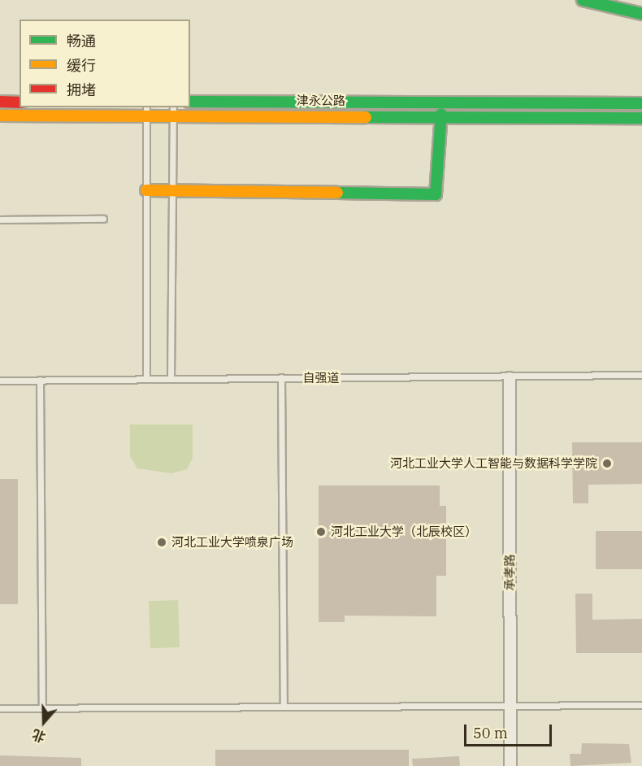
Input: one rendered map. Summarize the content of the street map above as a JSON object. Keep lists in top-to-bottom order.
{
  "streets": {
    "main road": ["津永公路"],
    "street": ["承孝路"],
    "lane": ["自强道"]
  },
  "crossings": [
    ["自强道", "承孝路"]
  ],
  "places": ["河北工业大学人工智能与数据科学学院", "河北工业大学（北辰校区）", "河北工业大学喷泉广场"],
  "legend": ["畅通", "缓行", "拥堵"],
  "scale_bar": "50 m",
  "north": "bottom"
}
